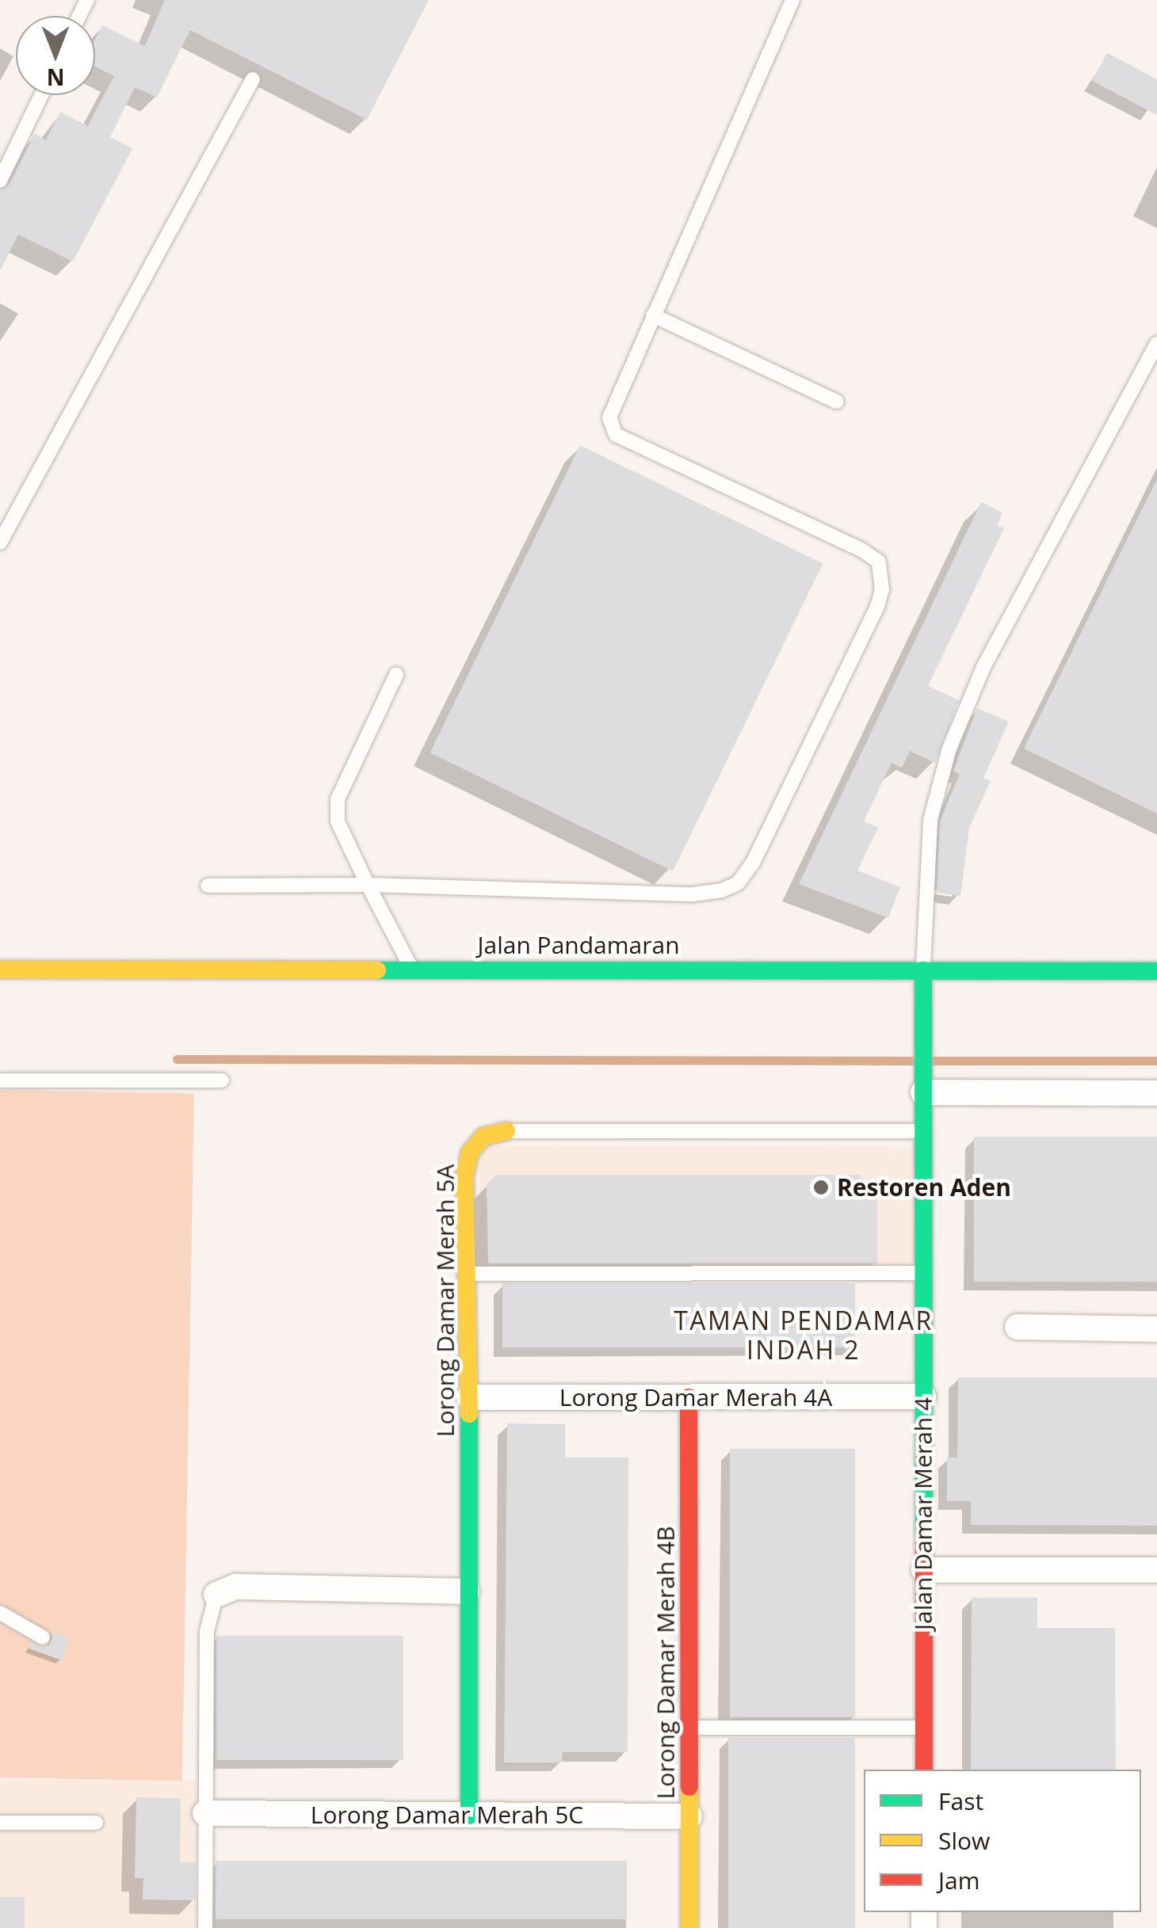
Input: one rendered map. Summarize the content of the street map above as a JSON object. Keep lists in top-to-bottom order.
{
  "streets": {
    "street": [
      "Jalan Pandamaran",
      "Lorong Damar Merah 5A",
      "Lorong Damar Merah 4A",
      "Jalan Damar Merah 4",
      "Lorong Damar Merah 4B",
      "Lorong Damar Merah 5C"
    ]
  },
  "crossings": [
    ["Jalan Pandamaran", "Jalan Damar Merah 4"],
    ["Lorong Damar Merah 5A", "Lorong Damar Merah 4A"],
    ["Lorong Damar Merah 5A", "Jalan Damar Merah 4"],
    ["Lorong Damar Merah 5A", "Lorong Damar Merah 5C"],
    ["Lorong Damar Merah 4A", "Jalan Damar Merah 4"],
    ["Lorong Damar Merah 4A", "Lorong Damar Merah 4B"],
    ["Lorong Damar Merah 4B", "Lorong Damar Merah 5C"]
  ],
  "districts": ["TAMAN PENDAMAR INDAH 2"],
  "places": ["Restoren Aden"],
  "legend": ["Fast", "Slow", "Jam"],
  "north": "bottom"
}
